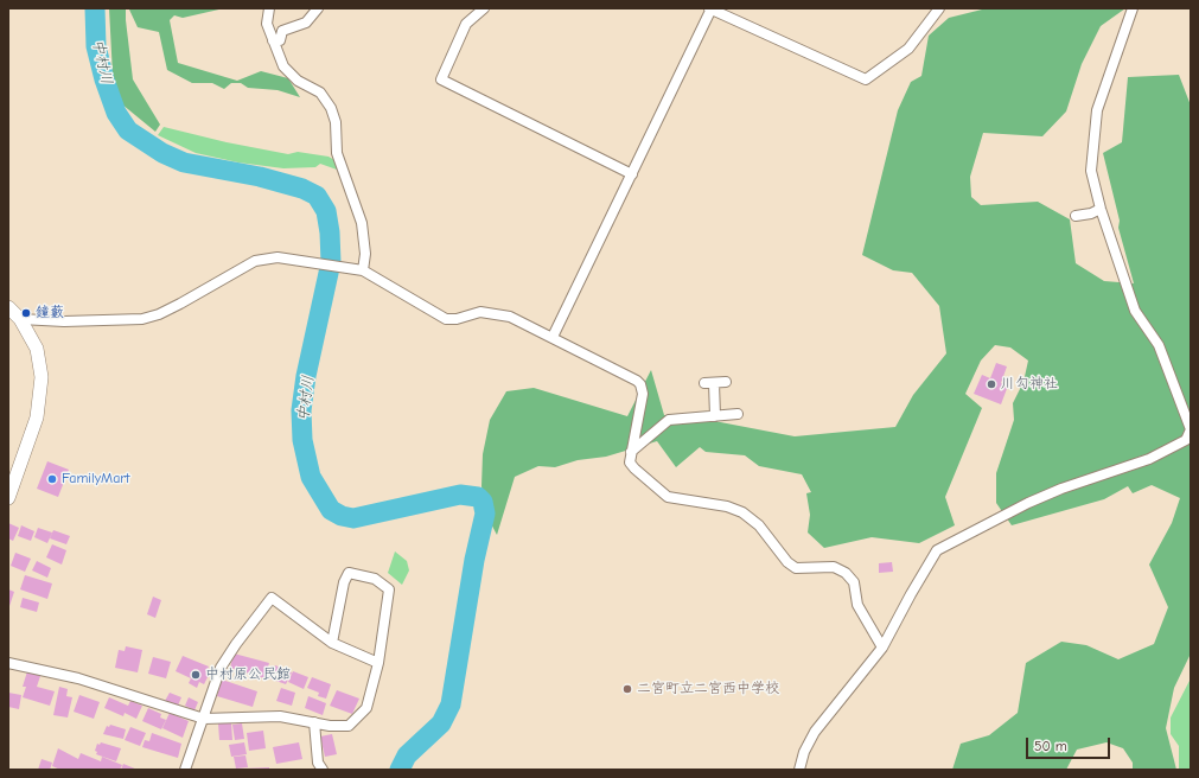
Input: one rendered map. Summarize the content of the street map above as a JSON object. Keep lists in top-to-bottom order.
{
  "water": ["中村川"],
  "places": [
    "鐘藪",
    "川勾神社",
    "FamilyMart",
    "中村原公民館",
    "二宮町立二宮西中学校"
  ],
  "scale_bar": "50 m"
}
